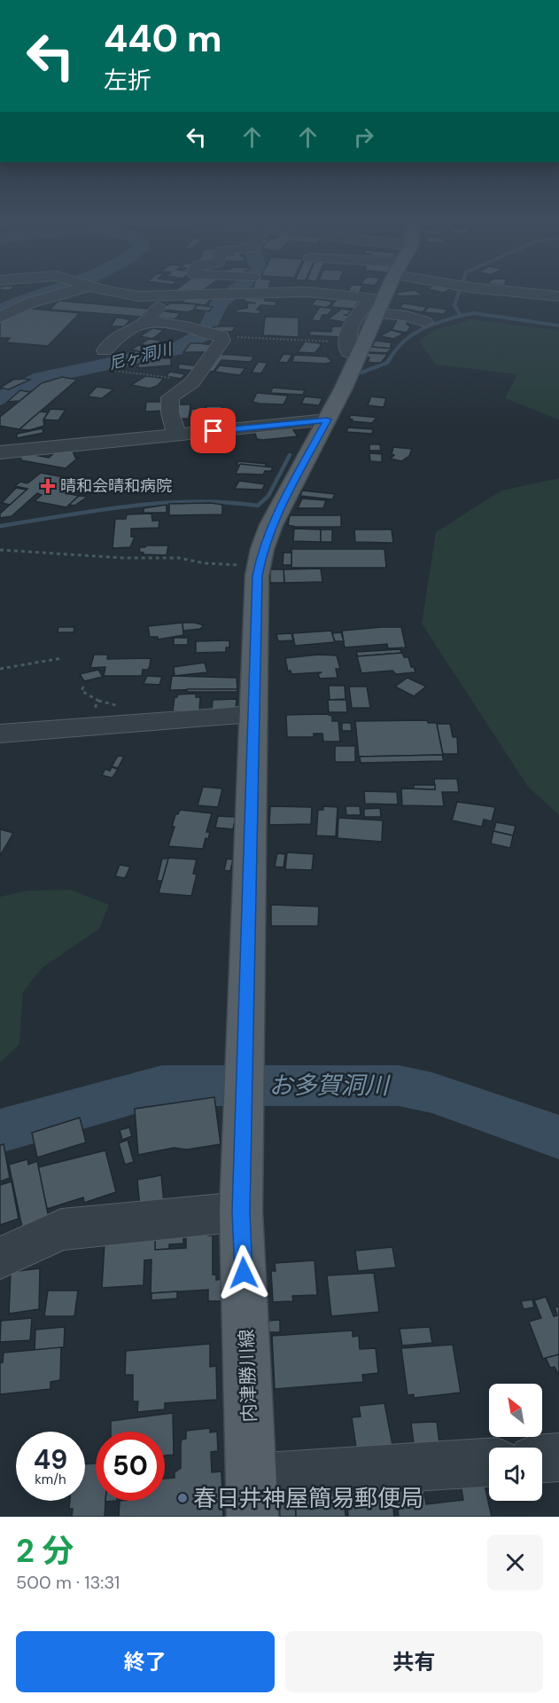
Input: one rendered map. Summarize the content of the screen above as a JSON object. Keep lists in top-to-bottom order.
{
  "streets": {
    "main road": ["内津勝川線"]
  },
  "water": ["尼ヶ洞川", "お多賀洞川"],
  "places": {
    "health": ["晴和会晴和病院"],
    "other": ["春日井神屋簡易郵便局"]
  },
  "north": "top left",
  "page": {
    "turn": ["440 m", "左折"],
    "speed": "49 km/h",
    "limit": "50",
    "heading": ["2 分", "500 m · 13:31"],
    "buttons": ["終了", "共有"]
  }
}
